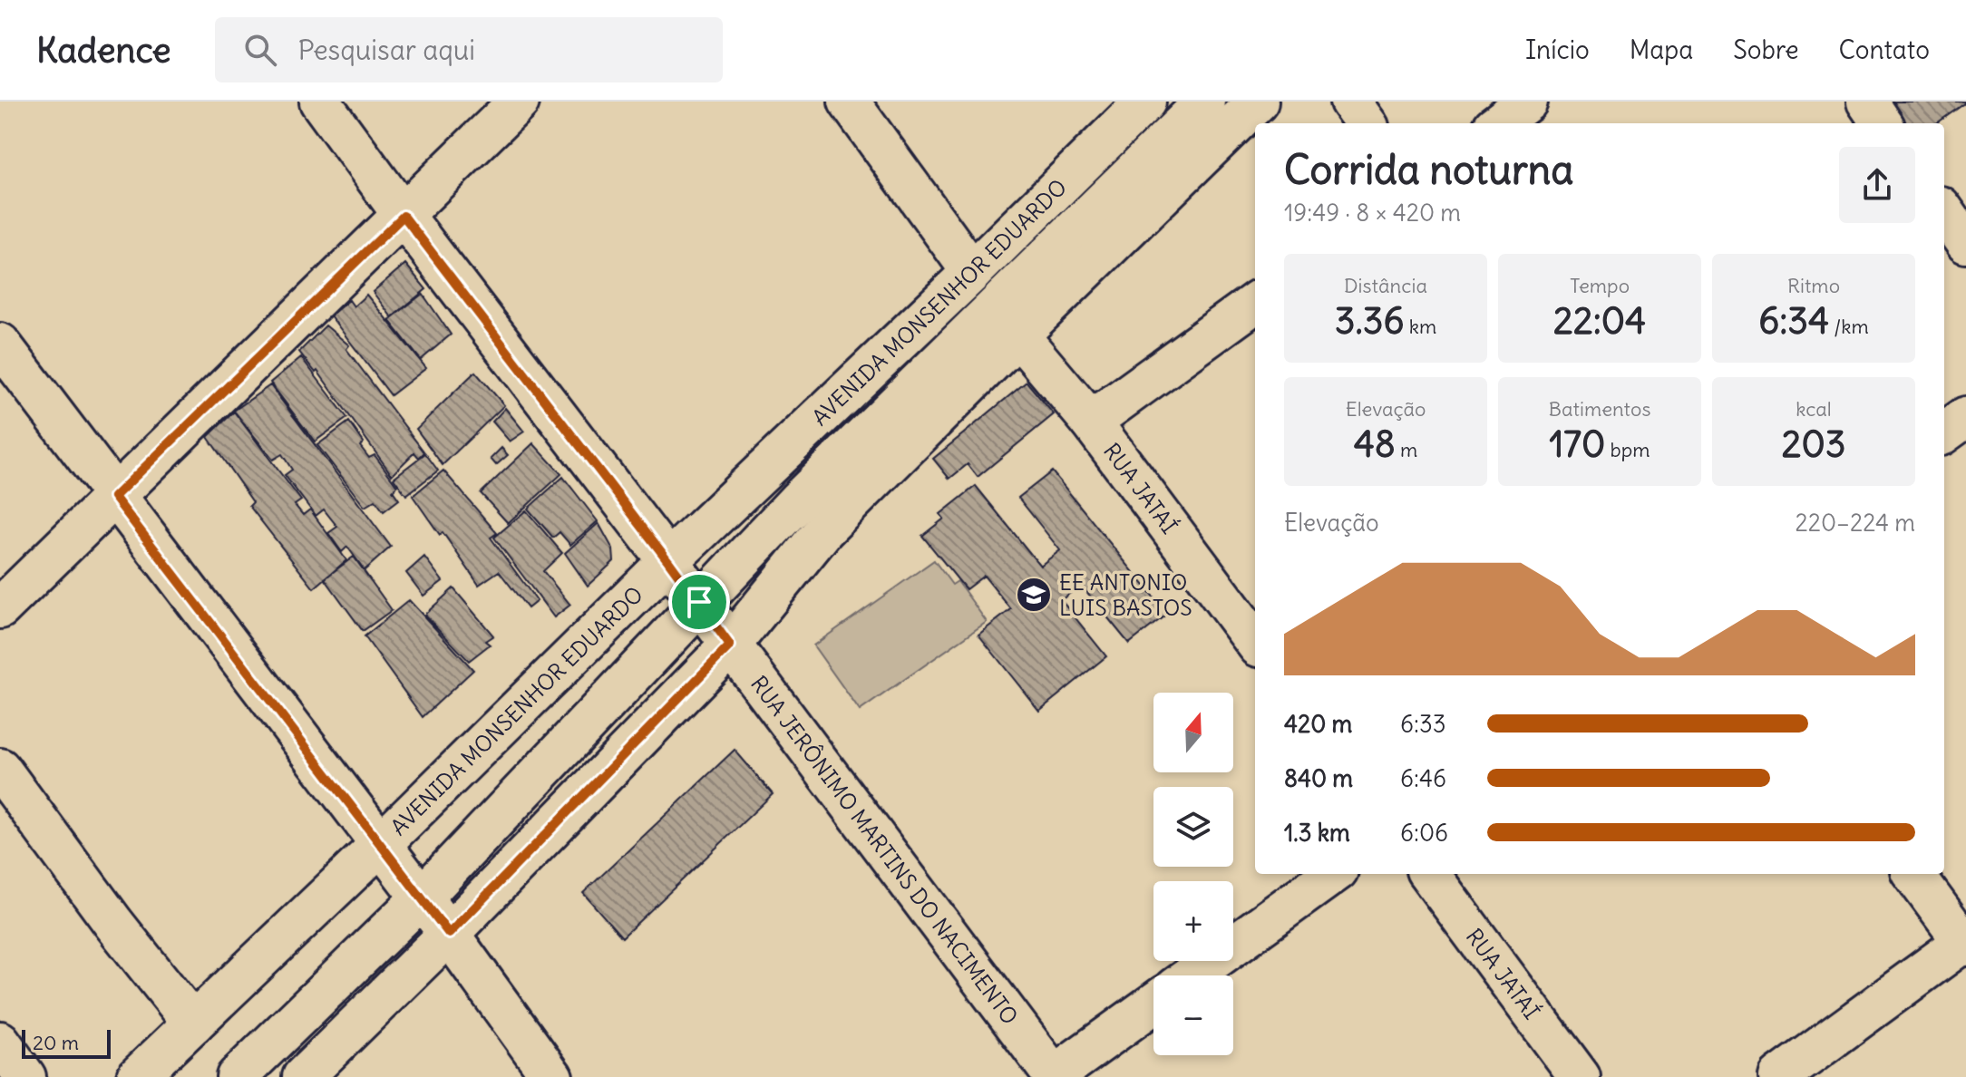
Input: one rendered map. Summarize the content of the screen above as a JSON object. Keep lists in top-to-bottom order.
{
  "streets": {
    "street": ["AVENIDA MONSENHOR EDUARDO", "RUA JATAÍ", "RUA JERÔNIMO MARTINS DO NACIMENTO"]
  },
  "crossings": [
    ["AVENIDA MONSENHOR EDUARDO", "RUA JERÔNIMO MARTINS DO NACIMENTO"]
  ],
  "places": {
    "school or university": ["EE ANTONIO LUIS BASTOS"]
  },
  "scale_bar": "20 m",
  "north": "top",
  "page": {
    "header": "Kadence",
    "search": "Pesquisar aqui",
    "nav": [
      "Início",
      "Mapa",
      "Sobre",
      "Contato"
    ],
    "heading": ["Corrida noturna", "19:49 · 8 × 420 m"],
    "stats": [
      ["Distância", "3.36 km"],
      ["Tempo", "22:04"],
      ["Ritmo", "6:34 /km"],
      ["Elevação", "48 m"],
      ["Batimentos", "170 bpm"],
      ["kcal", "203"]
    ],
    "chart": ["Elevação", "220–224 m"],
    "map_buttons": ["+", "−"],
    "list": [
      {
        "name": "420 m",
        "note": "6:33"
      },
      {
        "name": "840 m",
        "note": "6:46"
      },
      {
        "name": "1.3 km",
        "note": "6:06"
      }
    ],
    "scale": "20 m"
  }
}
